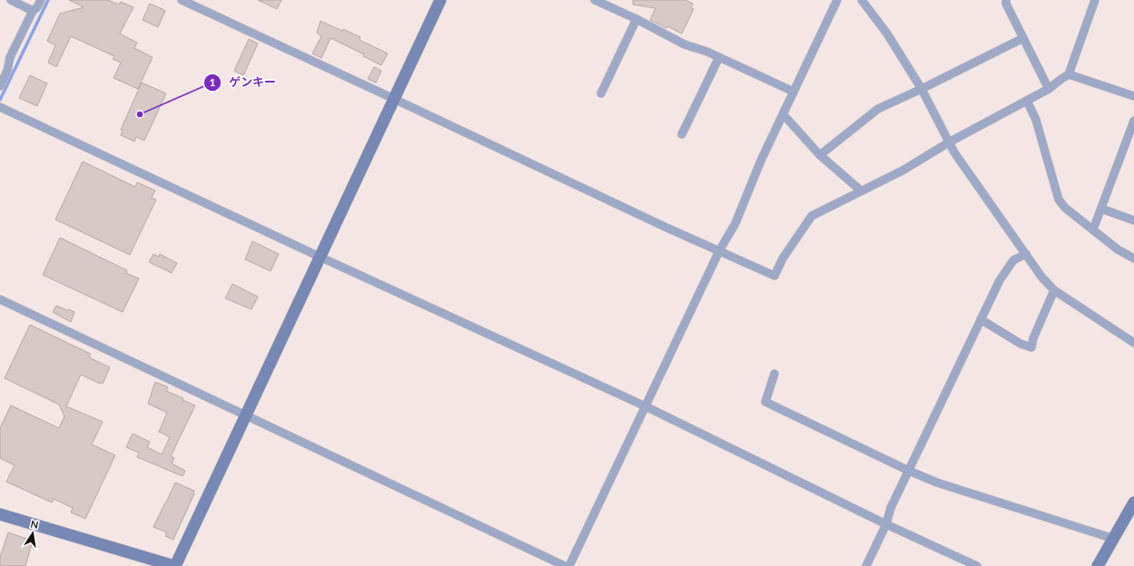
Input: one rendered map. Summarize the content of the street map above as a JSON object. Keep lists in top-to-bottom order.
{
  "places": ["ゲンキー"],
  "north": "top"
}
